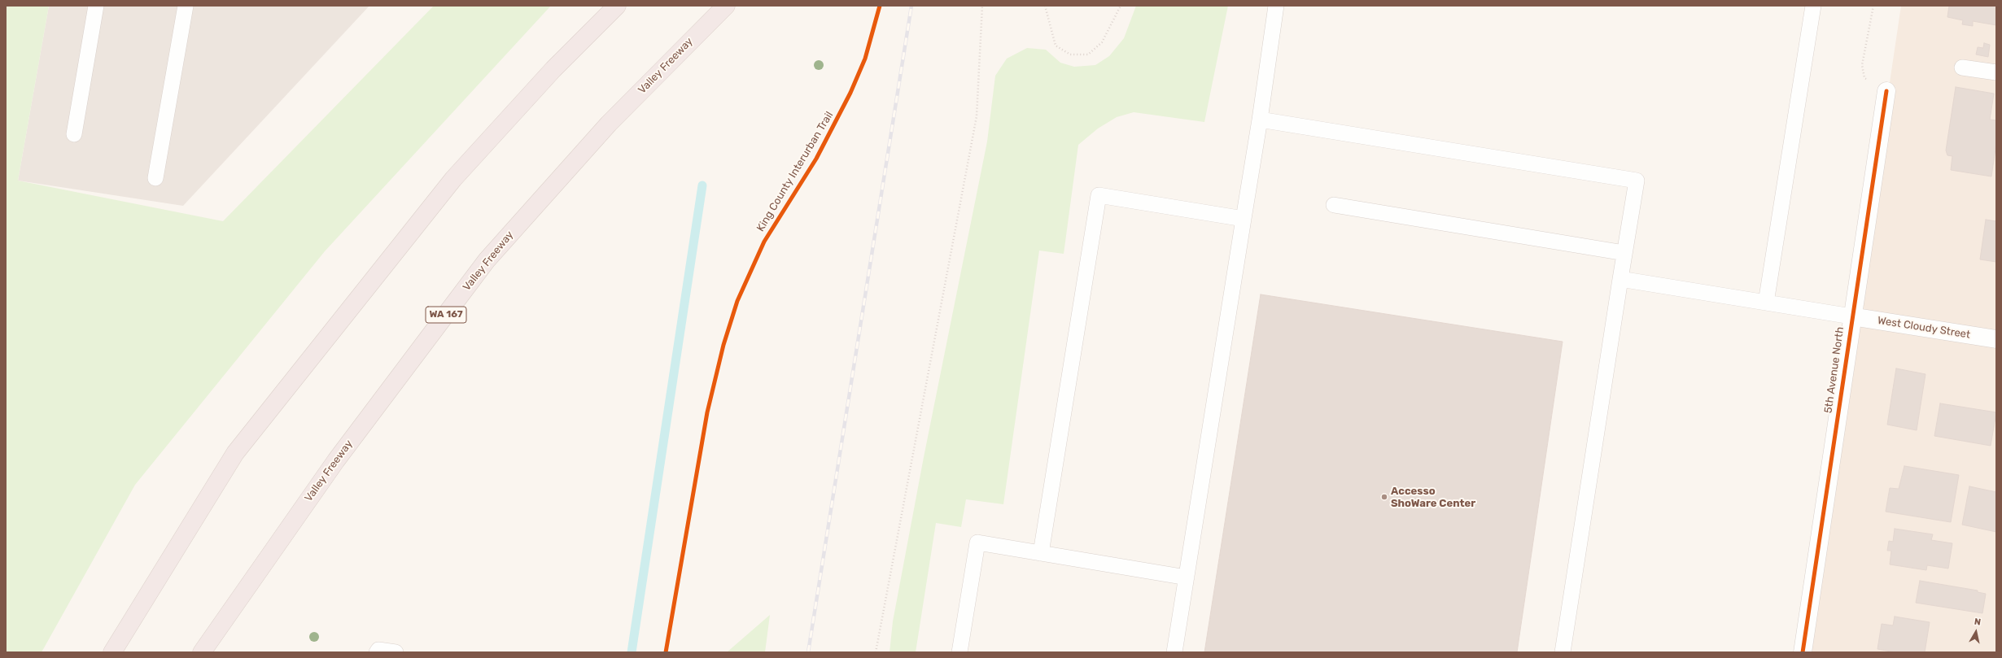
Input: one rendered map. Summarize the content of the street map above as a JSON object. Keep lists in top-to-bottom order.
{
  "streets": {
    "highway": ["Valley Freeway", "WA 167"],
    "street": ["West Cloudy Street", "5th Avenue North"],
    "cycle path": ["King County Interurban Trail"]
  },
  "crossings": [
    ["West Cloudy Street", "5th Avenue North"]
  ],
  "places": ["Accesso ShoWare Center"],
  "north": "top"
}
